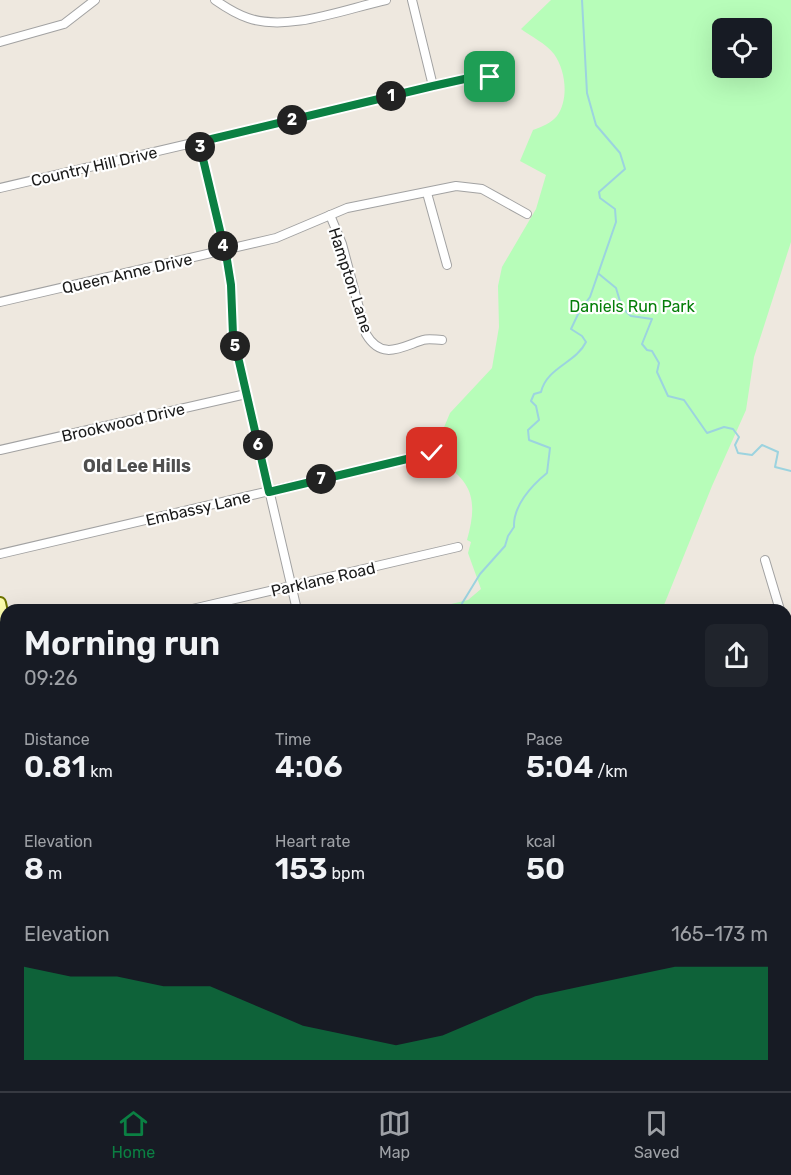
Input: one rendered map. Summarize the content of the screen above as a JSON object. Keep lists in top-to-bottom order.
{
  "streets": {
    "street": [
      "Country Hill Drive",
      "Queen Anne Drive",
      "Hampton Lane",
      "Brookwood Drive",
      "Embassy Lane",
      "Parklane Road"
    ]
  },
  "crossings": [
    ["Queen Anne Drive", "Hampton Lane"]
  ],
  "districts": ["Old Lee Hills"],
  "parks": ["Daniels Run Park"],
  "page": {
    "pins": [
      "1",
      "2",
      "3",
      "4",
      "5",
      "6",
      "7"
    ],
    "heading": ["Morning run", "09:26"],
    "stats": [
      ["Distance", "0.81 km"],
      ["Time", "4:06"],
      ["Pace", "5:04 /km"],
      ["Elevation", "8 m"],
      ["Heart rate", "153 bpm"],
      ["kcal", "50"]
    ],
    "chart": ["Elevation", "165–173 m"],
    "tabs": ["Home", "Map", "Saved"]
  }
}
